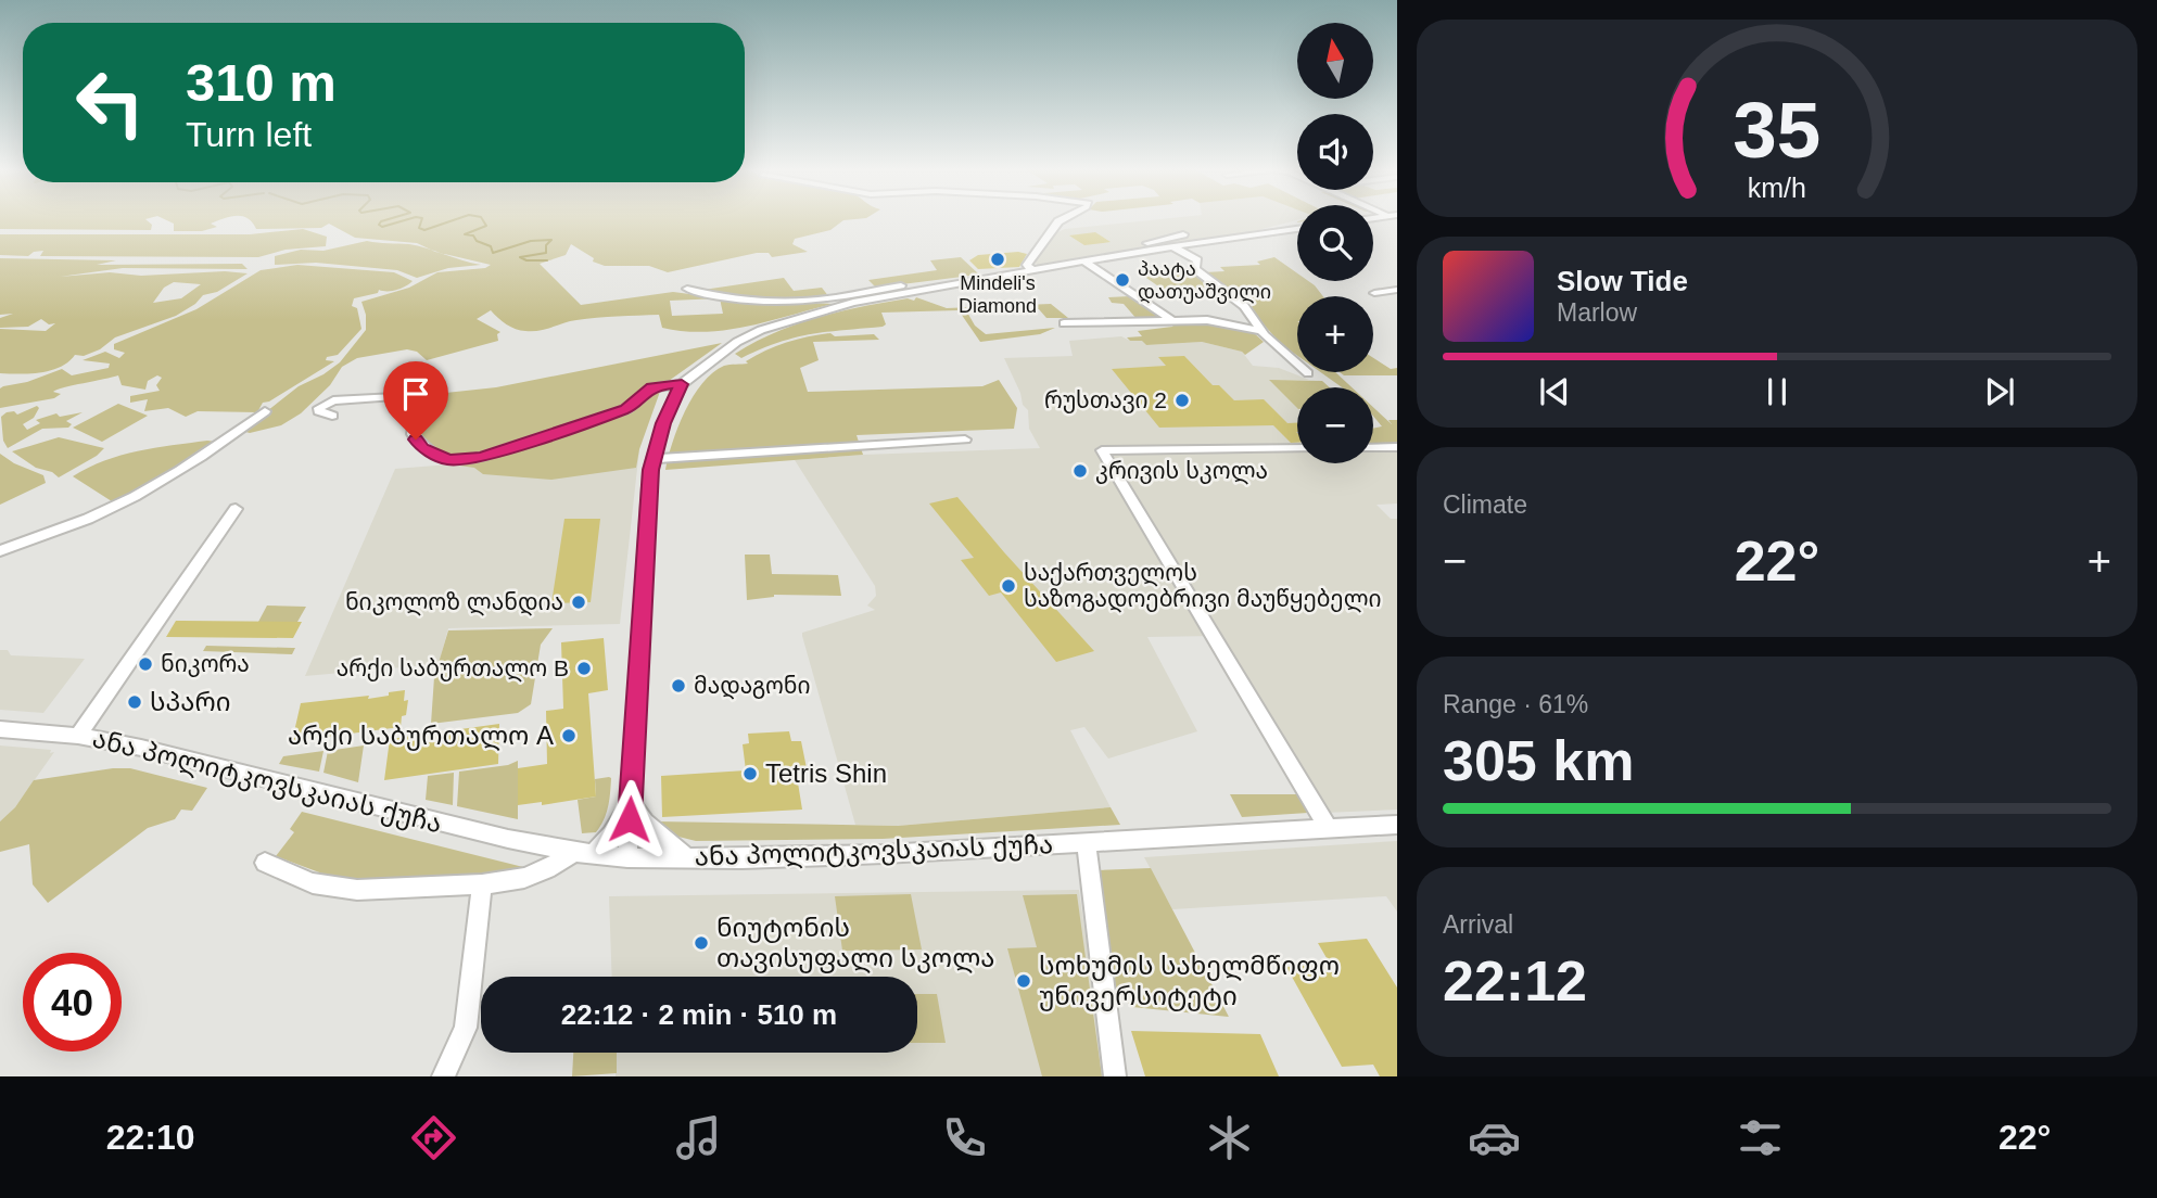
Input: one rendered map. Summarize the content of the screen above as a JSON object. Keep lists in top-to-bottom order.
{
  "streets": {
    "street": ["ანა პოლიტკოვსკაიას ქუჩა"]
  },
  "places": [
    "Mindeli's Diamond",
    "პაატა დათუაშვილი",
    "რუსთავი 2",
    "კრივის სკოლა",
    "საქართველოს საზოგადოებრივი მაუწყებელი",
    "ნიკოლოზ ლანდია",
    "ნიკორა",
    "არქი საბურთალო B",
    "მადაგონი",
    "სპარი",
    "არქი საბურთალო A",
    "Tetris Shin",
    "ნიუტონის თავისუფალი სკოლა",
    "სოხუმის სახელმწიფო უნივერსიტეტი"
  ],
  "north": "top",
  "page": {
    "map_buttons": ["+", "−"],
    "turn": ["310 m", "Turn left"],
    "song": ["Slow Tide", "Marlow"],
    "tile": [
      "Climate",
      ["Range · 61%", "305 km"],
      ["Arrival", "22:12"]
    ],
    "heat": ["−", "22°", "+"],
    "limit": "40",
    "trip": "22:12 · 2 min · 510 m",
    "tabs": ["22:10", "22°"],
    "gauge": ["35", "km/h"]
  }
}
